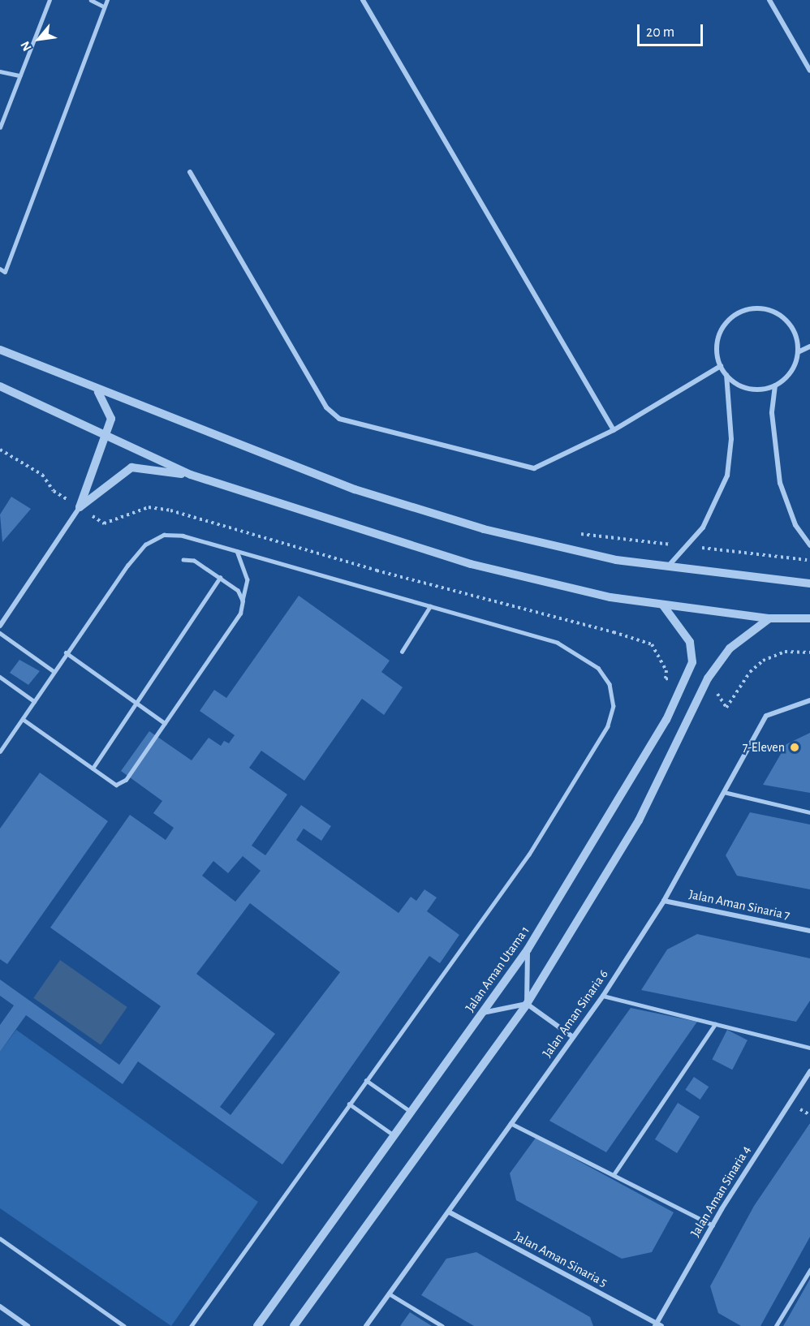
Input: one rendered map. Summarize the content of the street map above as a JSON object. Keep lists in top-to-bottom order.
{
  "streets": {
    "street": [
      "Jalan Aman Sinaria 7",
      "Jalan Aman Utama 1",
      "Jalan Aman Sinaria 6",
      "Jalan Aman Sinaria 4",
      "Jalan Aman Sinaria 5"
    ]
  },
  "crossings": [
    ["Jalan Aman Sinaria 7", "Jalan Aman Sinaria 6"],
    ["Jalan Aman Sinaria 6", "Jalan Aman Sinaria 5"],
    ["Jalan Aman Sinaria 4", "Jalan Aman Sinaria 5"]
  ],
  "places": ["7-Eleven"],
  "scale_bar": "20 m",
  "north": "bottom left"
}
